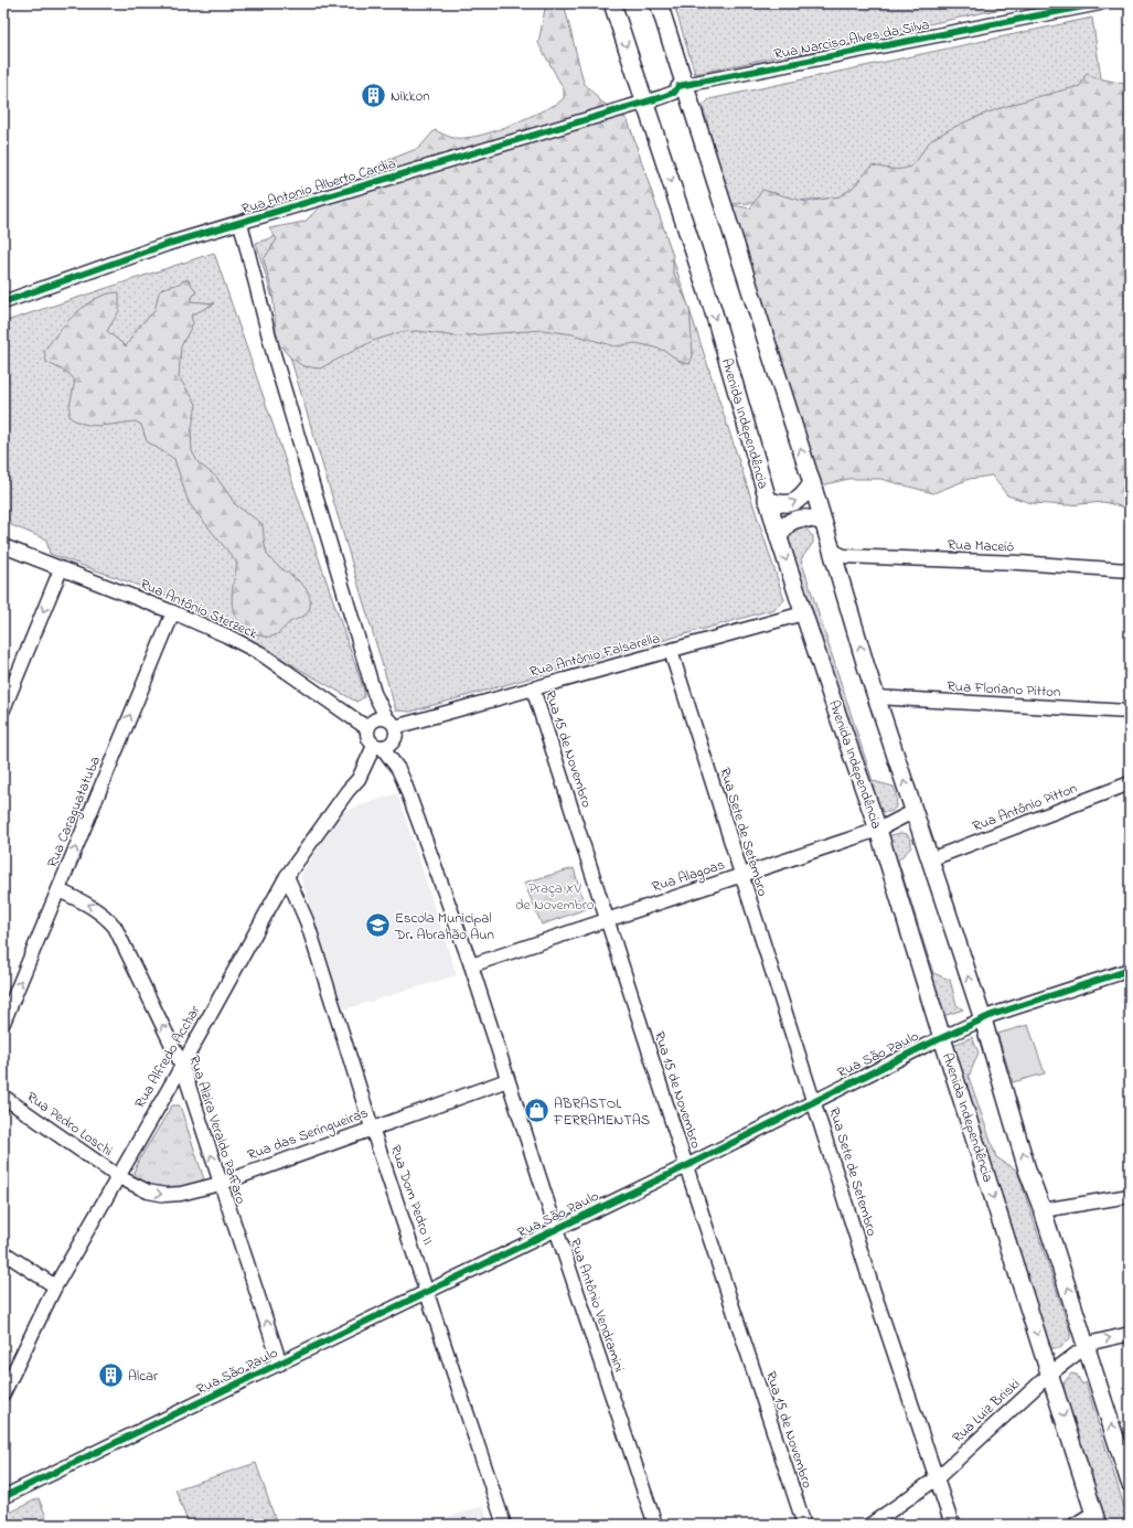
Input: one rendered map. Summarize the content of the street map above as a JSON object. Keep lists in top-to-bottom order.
{
  "streets": {
    "main road": ["Avenida Independência"],
    "street": [
      "Rua Narciso Alves da Silva",
      "Rua Antonio Alberto Cardia",
      "Rua Maceió",
      "Rua Antônio Sterzeck",
      "Rua Antônio Falsarella",
      "Rua Floriano Pitton",
      "Rua 15 de Novembro",
      "Rua Antônio Pitton",
      "Rua Caraguatatuba",
      "Rua Sete de Setembro",
      "Rua Alagoas",
      "Rua São Paulo",
      "Rua Alfredo Acchar",
      "Rua Pedro Loschi",
      "Rua Alzira Veraldo Paffaro",
      "Rua das Seringueiras",
      "Rua Dom Pedro II",
      "Rua Antônio Vendramini",
      "Rua Luiz Briski"
    ]
  },
  "crossings": [
    ["Rua Narciso Alves da Silva", "Rua Antonio Alberto Cardia"],
    ["Rua Narciso Alves da Silva", "Avenida Independência"],
    ["Rua Antonio Alberto Cardia", "Avenida Independência"],
    ["Avenida Independência", "Rua Antônio Falsarella"],
    ["Avenida Independência", "Rua Alagoas"],
    ["Avenida Independência", "Rua São Paulo"],
    ["Avenida Independência", "Rua Luiz Briski"],
    ["Rua Antônio Sterzeck", "Rua Antônio Falsarella"],
    ["Rua Antônio Sterzeck", "Rua Caraguatatuba"],
    ["Rua Antônio Sterzeck", "Rua Alfredo Acchar"],
    ["Rua Antônio Sterzeck", "Rua Antônio Vendramini"],
    ["Rua Antônio Falsarella", "Rua 15 de Novembro"],
    ["Rua Antônio Falsarella", "Rua Sete de Setembro"],
    ["Rua Antônio Falsarella", "Rua Alfredo Acchar"],
    ["Rua Antônio Falsarella", "Rua Antônio Vendramini"],
    ["Rua 15 de Novembro", "Rua Alagoas"],
    ["Rua 15 de Novembro", "Rua São Paulo"],
    ["Rua Caraguatatuba", "Rua Alzira Veraldo Paffaro"],
    ["Rua Sete de Setembro", "Rua Alagoas"],
    ["Rua Sete de Setembro", "Rua São Paulo"],
    ["Rua Sete de Setembro", "Rua Luiz Briski"],
    ["Rua Alagoas", "Rua Antônio Vendramini"],
    ["Rua São Paulo", "Rua Alzira Veraldo Paffaro"],
    ["Rua São Paulo", "Rua Dom Pedro II"],
    ["Rua São Paulo", "Rua Antônio Vendramini"],
    ["Rua Alfredo Acchar", "Rua Pedro Loschi"],
    ["Rua Alfredo Acchar", "Rua Alzira Veraldo Paffaro"],
    ["Rua Alfredo Acchar", "Rua das Seringueiras"],
    ["Rua Alfredo Acchar", "Rua Dom Pedro II"],
    ["Rua Alfredo Acchar", "Rua Antônio Vendramini"],
    ["Rua Pedro Loschi", "Rua das Seringueiras"],
    ["Rua Alzira Veraldo Paffaro", "Rua das Seringueiras"],
    ["Rua das Seringueiras", "Rua Dom Pedro II"],
    ["Rua das Seringueiras", "Rua Antônio Vendramini"]
  ],
  "one_way": ["Rua Caraguatatuba", "Rua Alzira Veraldo Paffaro"],
  "parks": ["Praça XV de Novembro"],
  "places": {
    "building": ["Nikkon", "Alcar"],
    "school or university": ["Escola Municipal Dr. Abrahão Aun"],
    "shop": ["ABRASTOL FERRAMENTAS"]
  }
}
